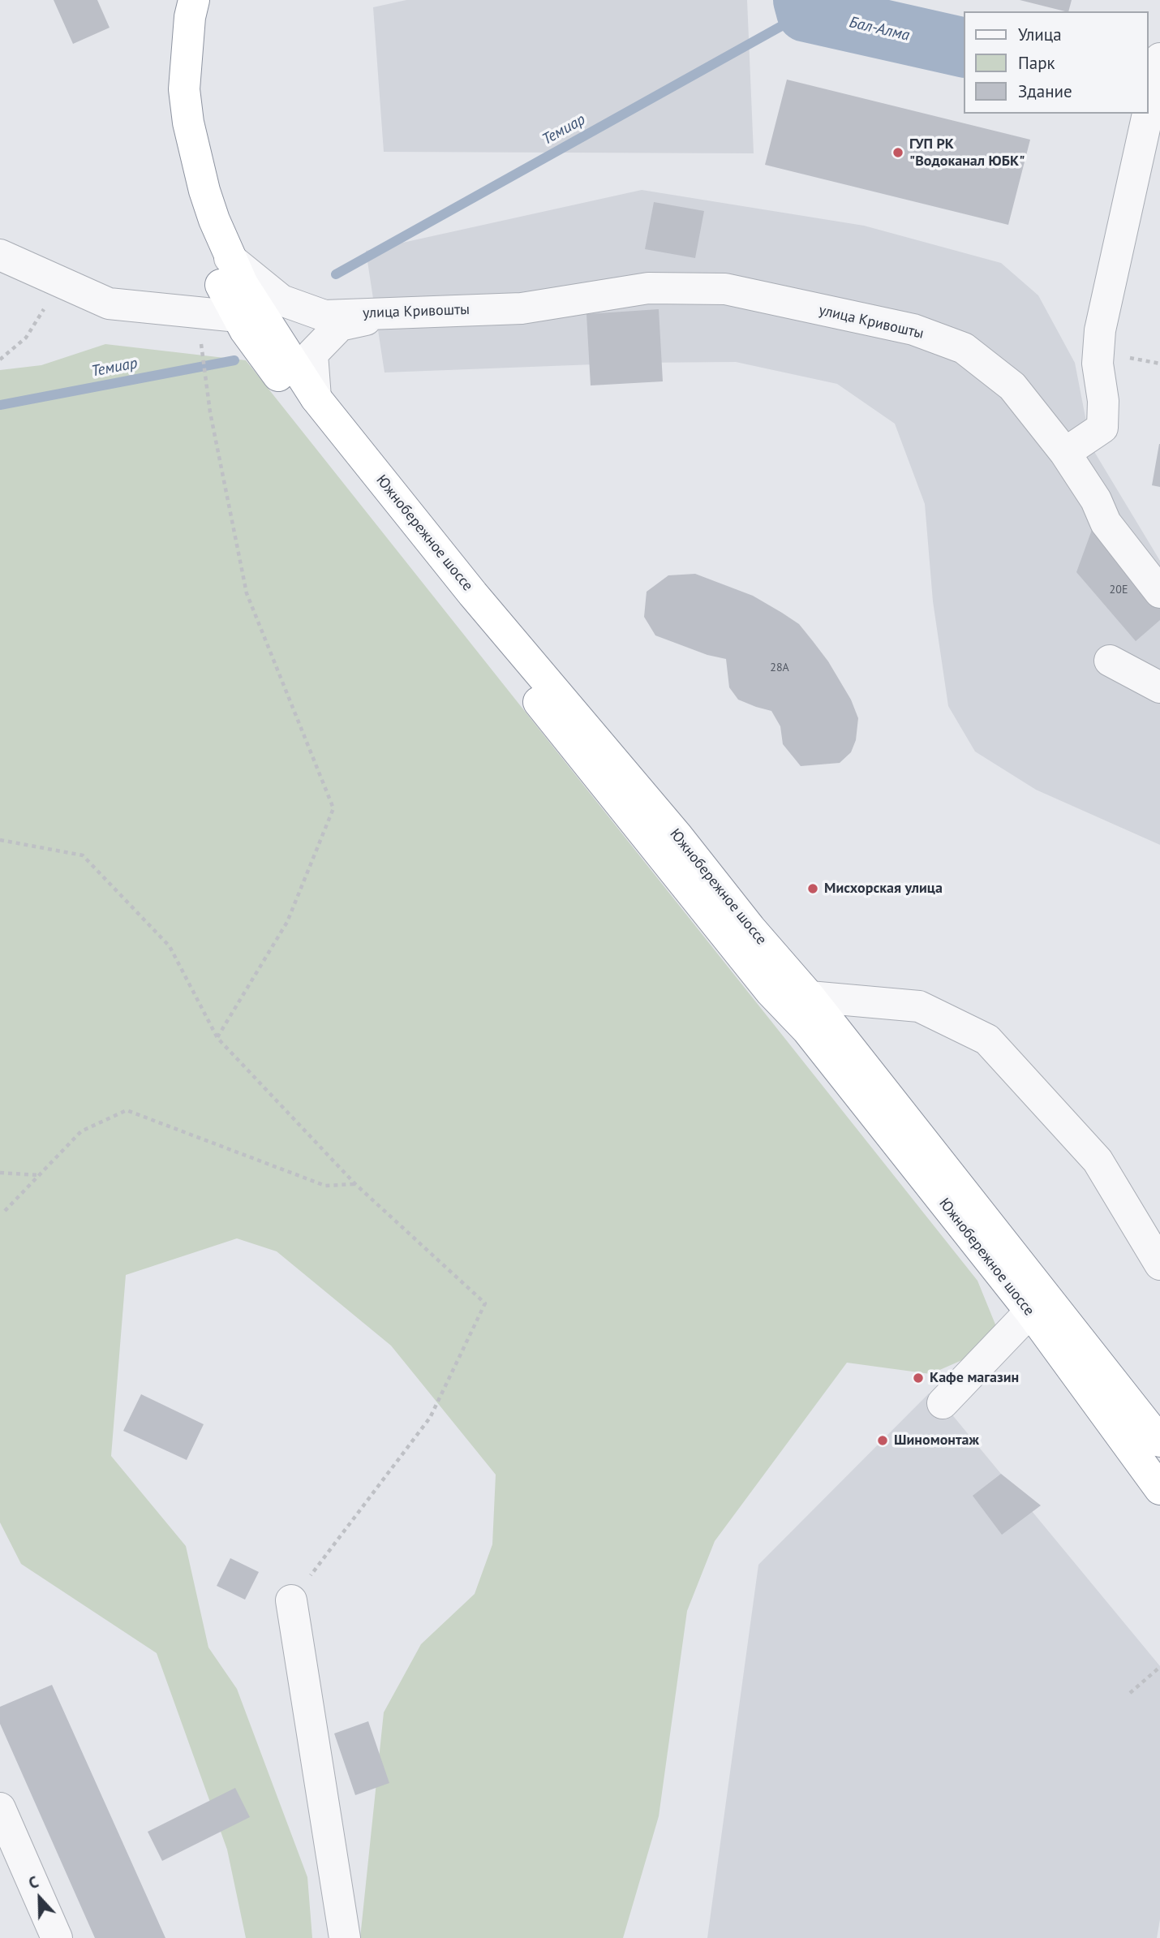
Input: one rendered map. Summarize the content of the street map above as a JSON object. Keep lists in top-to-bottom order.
{
  "streets": {
    "highway": ["Южнобережное шоссе"],
    "street": ["улица Кривошты"]
  },
  "crossings": [
    ["улица Кривошты", "Южнобережное шоссе"]
  ],
  "water": ["Бал-Алма", "Темиар"],
  "places": [
    "ГУП РК \"Водоканал ЮБК\"",
    "Мисхорская улица",
    "Кафе магазин",
    "Шиномонтаж"
  ],
  "house_numbers": ["20Е", "28А"],
  "legend": ["Улица", "Парк", "Здание"],
  "north": "top"
}
